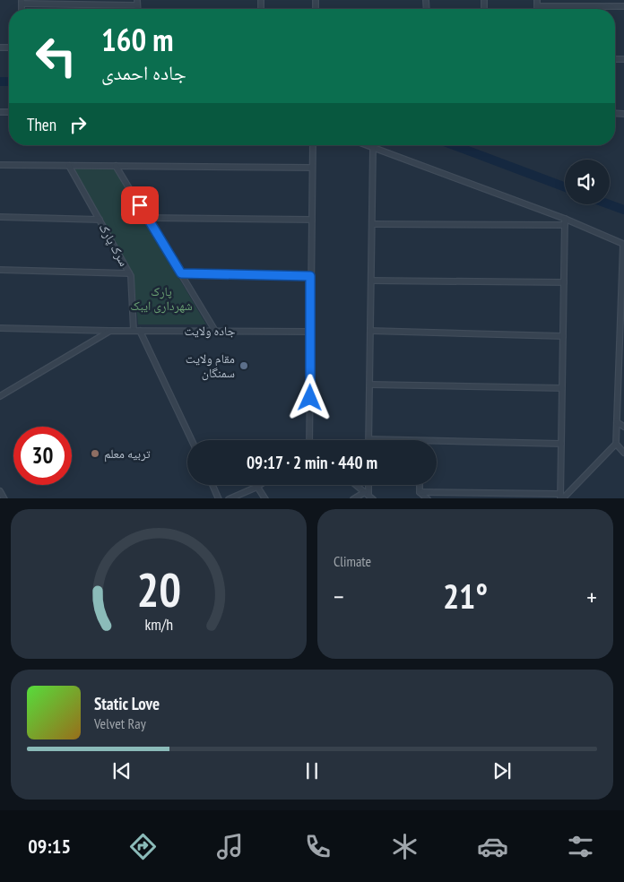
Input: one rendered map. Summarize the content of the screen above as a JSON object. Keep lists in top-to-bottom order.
{
  "streets": {
    "street": ["سرک پارک", "جاده ولایت"]
  },
  "crossings": [
    ["سرک پارک", "جاده ولایت"]
  ],
  "parks": ["پارک شهرداری ایبک"],
  "places": ["مقام ولایت سمنگان", "تربیه معلم"],
  "page": {
    "turn": ["160 m", "جاده احمدی"],
    "then": "Then",
    "limit": "30",
    "trip": "09:17 · 2 min · 440 m",
    "tile": "Climate",
    "heat": ["−", "21°", "+"],
    "song": ["Static Love", "Velvet Ray"],
    "tabs": "09:15",
    "gauge": ["20", "km/h"]
  }
}
